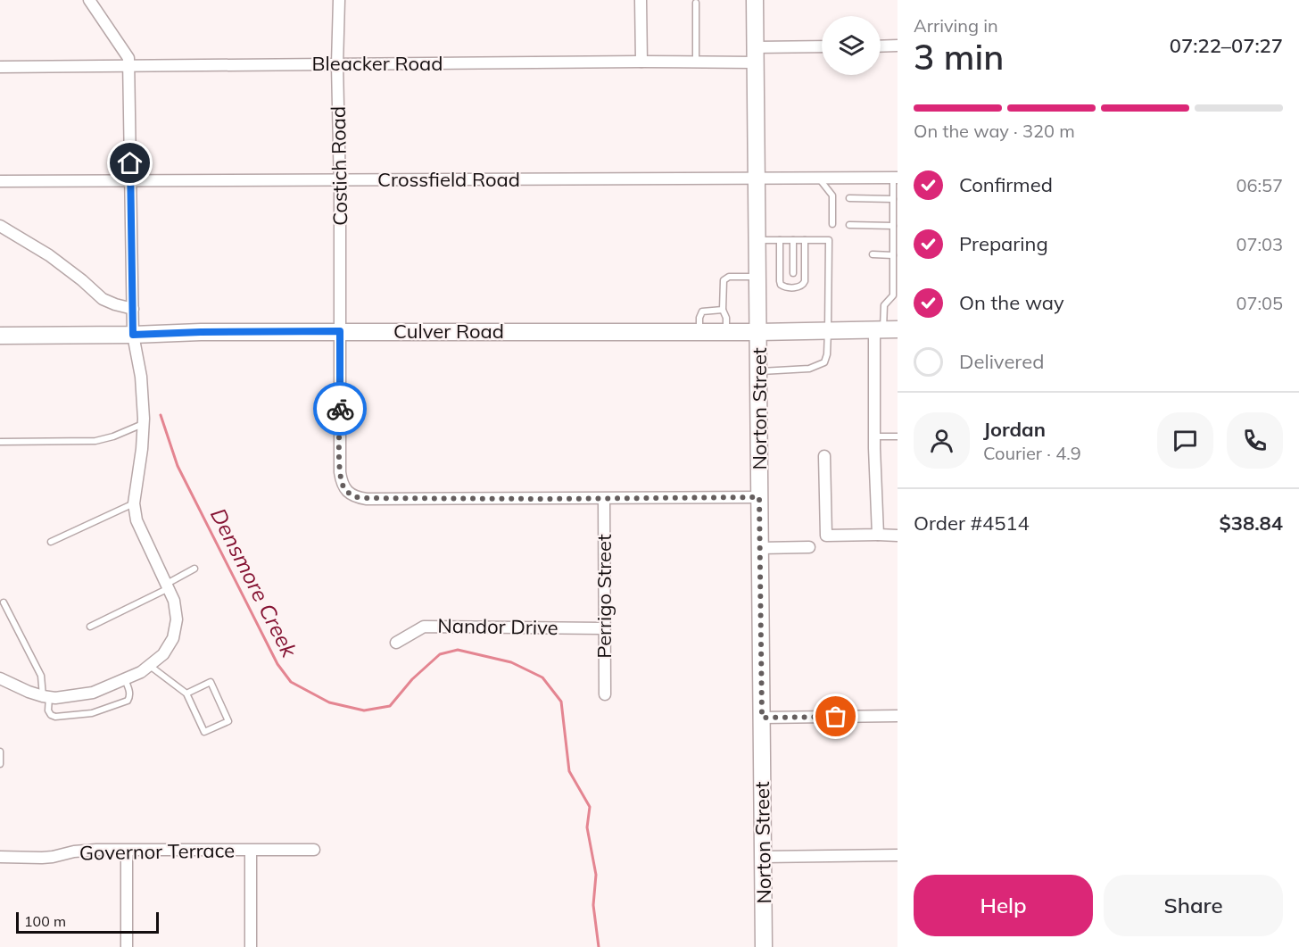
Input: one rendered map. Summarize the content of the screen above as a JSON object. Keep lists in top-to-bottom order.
{
  "streets": {
    "main road": ["Culver Road", "Norton Street"],
    "street": [
      "Bleacker Road",
      "Costich Road",
      "Crossfield Road",
      "Perrigo Street",
      "Nandor Drive",
      "Governor Terrace"
    ]
  },
  "crossings": [
    ["Bleacker Road", "Costich Road"],
    ["Bleacker Road", "Norton Street"],
    ["Costich Road", "Crossfield Road"],
    ["Costich Road", "Culver Road"],
    ["Costich Road", "Norton Street"],
    ["Costich Road", "Perrigo Street"],
    ["Crossfield Road", "Norton Street"],
    ["Culver Road", "Norton Street"],
    ["Perrigo Street", "Nandor Drive"]
  ],
  "water": ["Densmore Creek"],
  "scale_bar": "100 m",
  "page": {
    "heading": ["3 min", "Arriving in", "07:22–07:27"],
    "panel": [
      "Jordan",
      "Courier · 4.9",
      "Order #4514",
      "$38.84"
    ],
    "bar": "On the way · 320 m",
    "list": [
      ["Confirmed", "06:57"],
      ["Preparing", "07:03"],
      ["On the way", "07:05"],
      "Delivered"
    ],
    "buttons": ["Help", "Share"],
    "scale": "100 m"
  }
}
